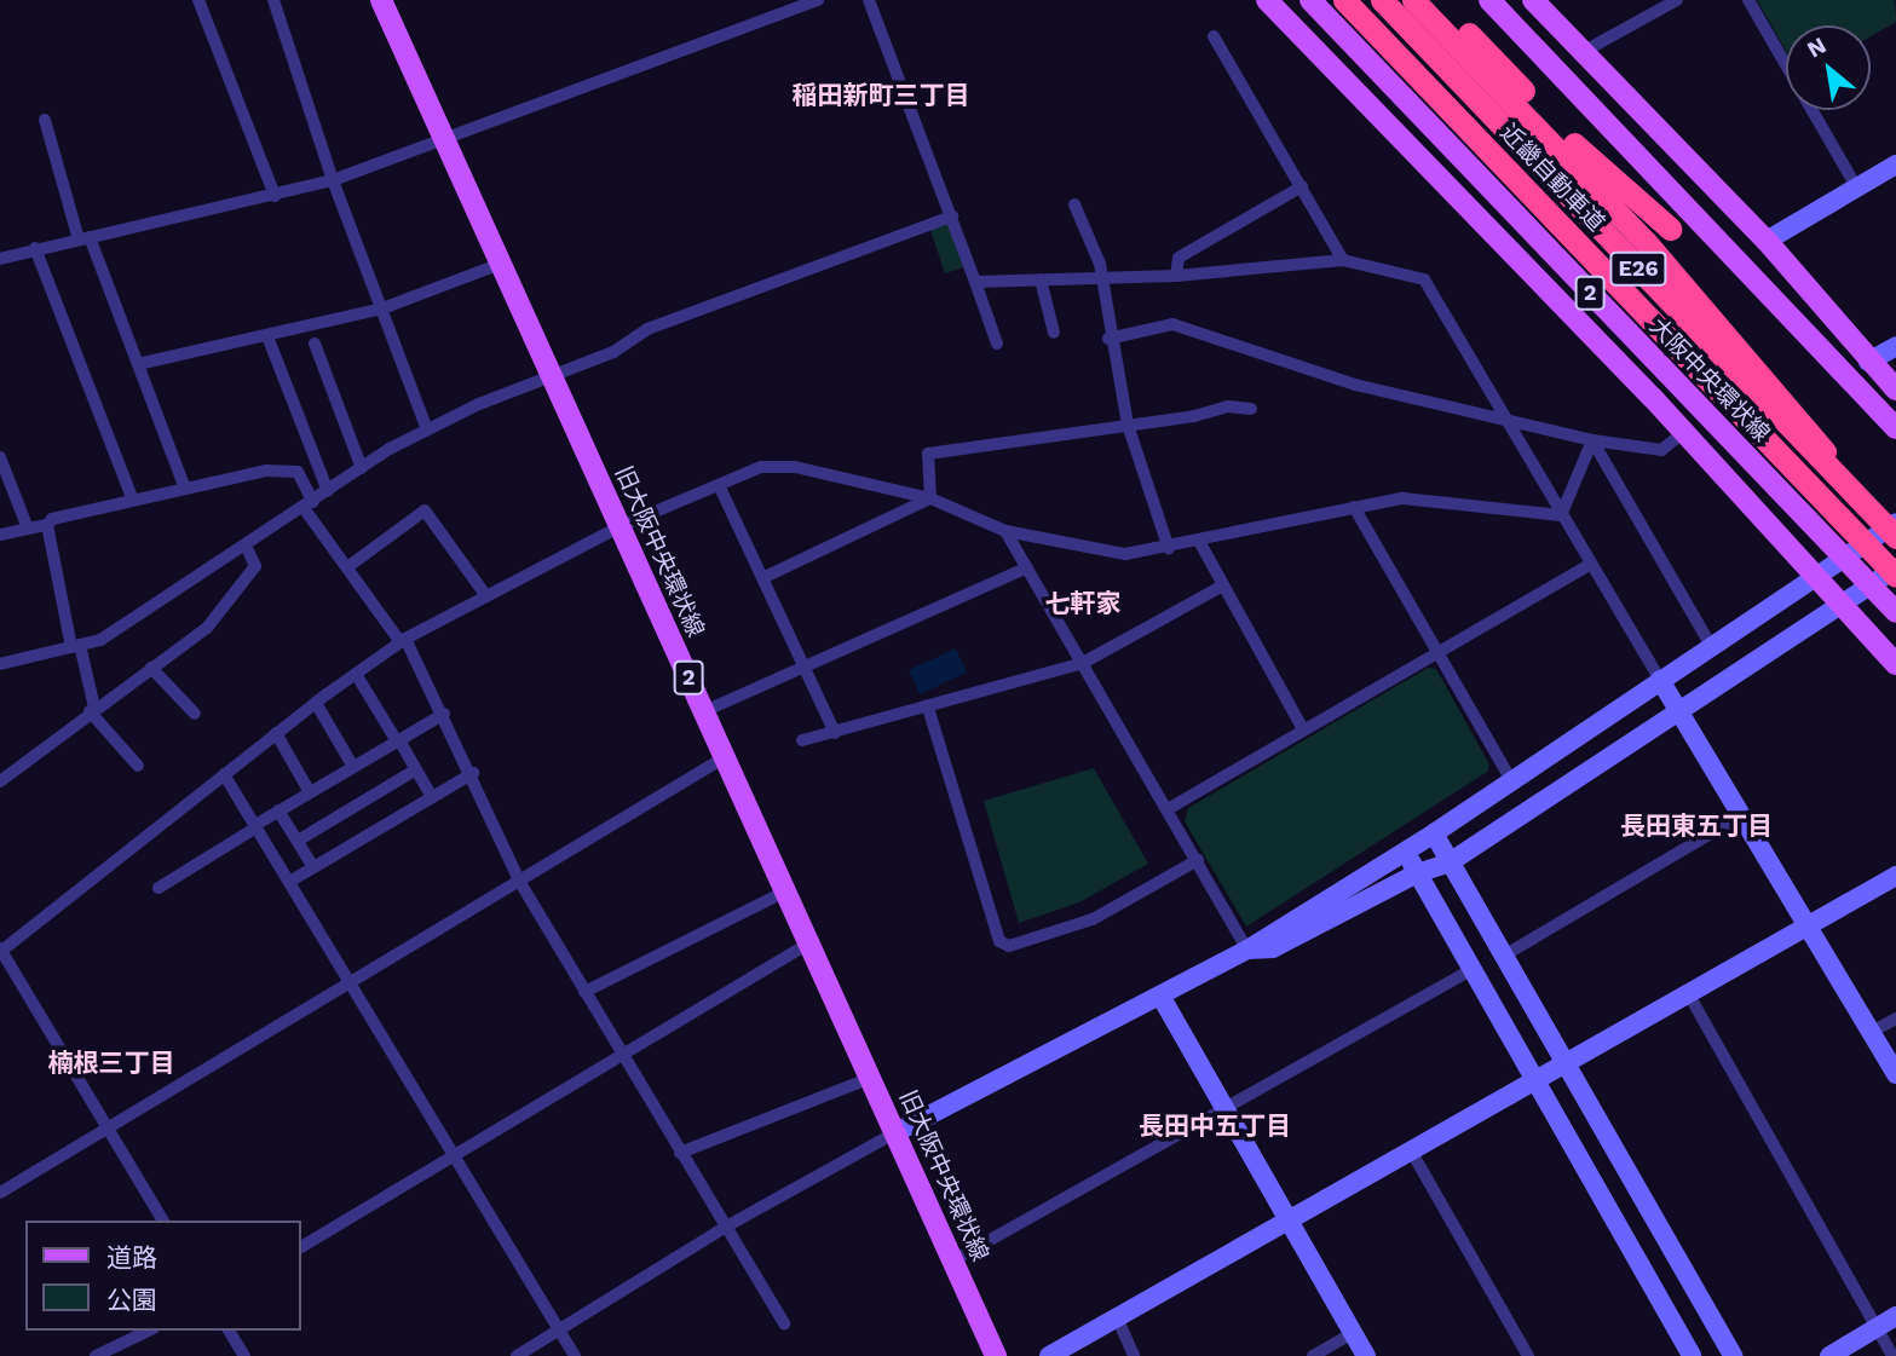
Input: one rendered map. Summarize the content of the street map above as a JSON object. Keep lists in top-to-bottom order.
{
  "streets": {
    "highway": ["近畿自動車道", "E26"],
    "main road": ["2", "大阪中央環状線", "旧大阪中央環状線"]
  },
  "districts": [
    "稲田新町三丁目",
    "七軒家",
    "長田東五丁目",
    "楠根三丁目",
    "長田中五丁目"
  ],
  "legend": ["道路", "公園"],
  "north": "top left"
}
